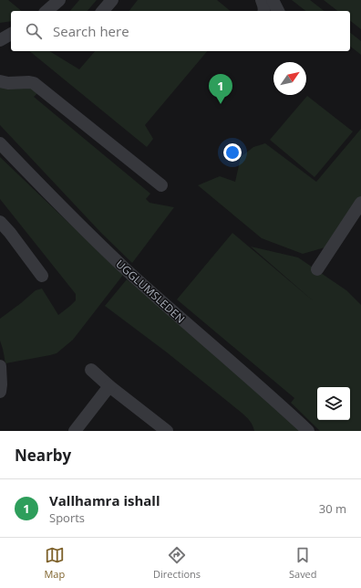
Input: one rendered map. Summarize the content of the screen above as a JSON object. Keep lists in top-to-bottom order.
{
  "streets": {
    "street": ["UGGLUMSLEDEN"]
  },
  "north": "top right",
  "page": {
    "search": "Search here",
    "pins": "1",
    "heading": "Nearby",
    "list": [
      {
        "mark": "1",
        "name": "Vallhamra ishall",
        "note": "Sports",
        "value": "30 m"
      }
    ],
    "nav": ["Map", "Directions", "Saved"]
  }
}
